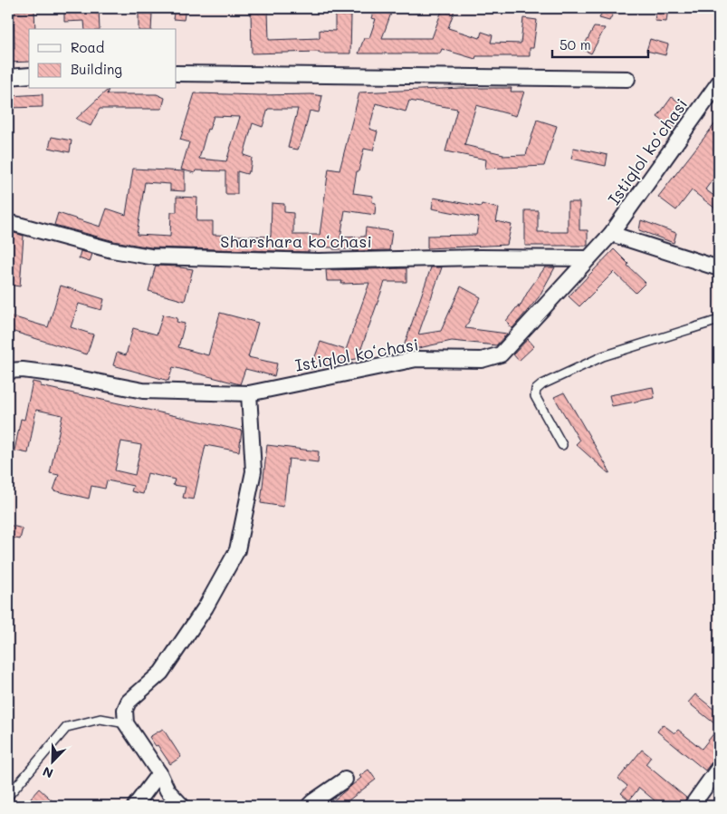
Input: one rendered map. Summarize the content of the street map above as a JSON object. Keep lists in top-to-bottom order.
{
  "streets": {
    "street": ["Istiqlol koʻchasi", "Sharshara koʻchasi"]
  },
  "crossings": [
    ["Istiqlol koʻchasi", "Sharshara koʻchasi"]
  ],
  "legend": ["Road", "Building"],
  "scale_bar": "50 m",
  "north": "bottom left"
}
